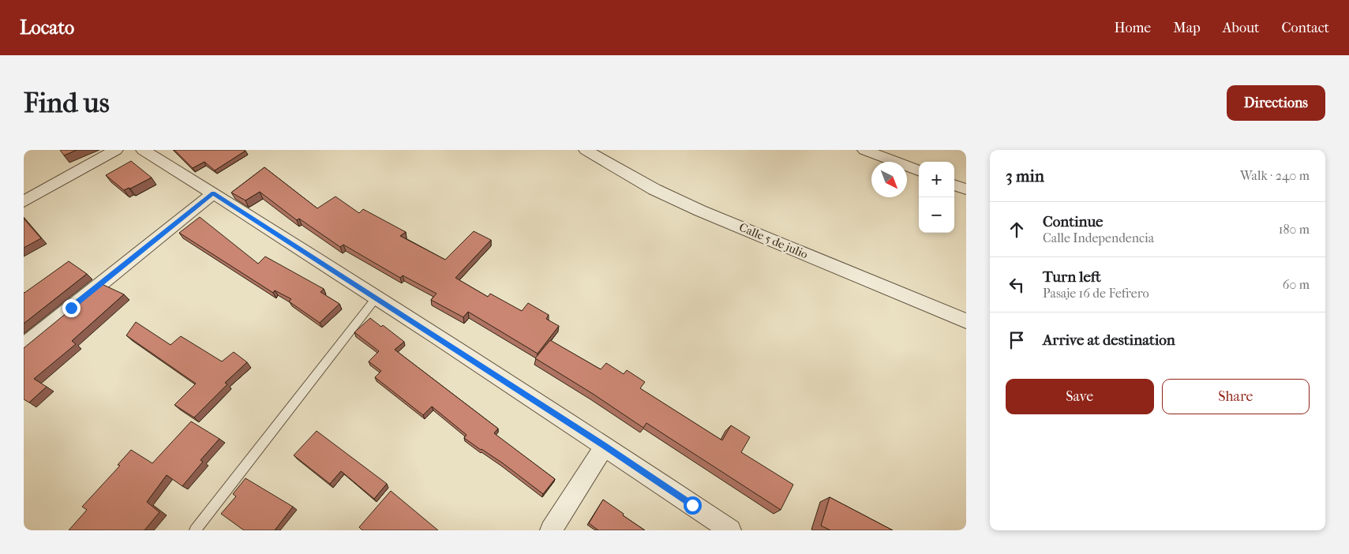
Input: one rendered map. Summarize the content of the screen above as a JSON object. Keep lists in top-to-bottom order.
{
  "streets": {
    "street": ["Calle 5 de julio"]
  },
  "north": "bottom right",
  "page": {
    "header": "Locato",
    "nav": [
      "Home",
      "Map",
      "About",
      "Contact"
    ],
    "buttons": [
      "Directions",
      ["Save", "Share"]
    ],
    "title": "Find us",
    "heading": ["3 min", "Walk · 240 m"],
    "map_buttons": ["+", "−"],
    "list": [
      ["Continue", "Calle Independencia", "180 m"],
      ["Turn left", "Pasaje 16 de Fefrero", "60 m"],
      "Arrive at destination"
    ]
  }
}
